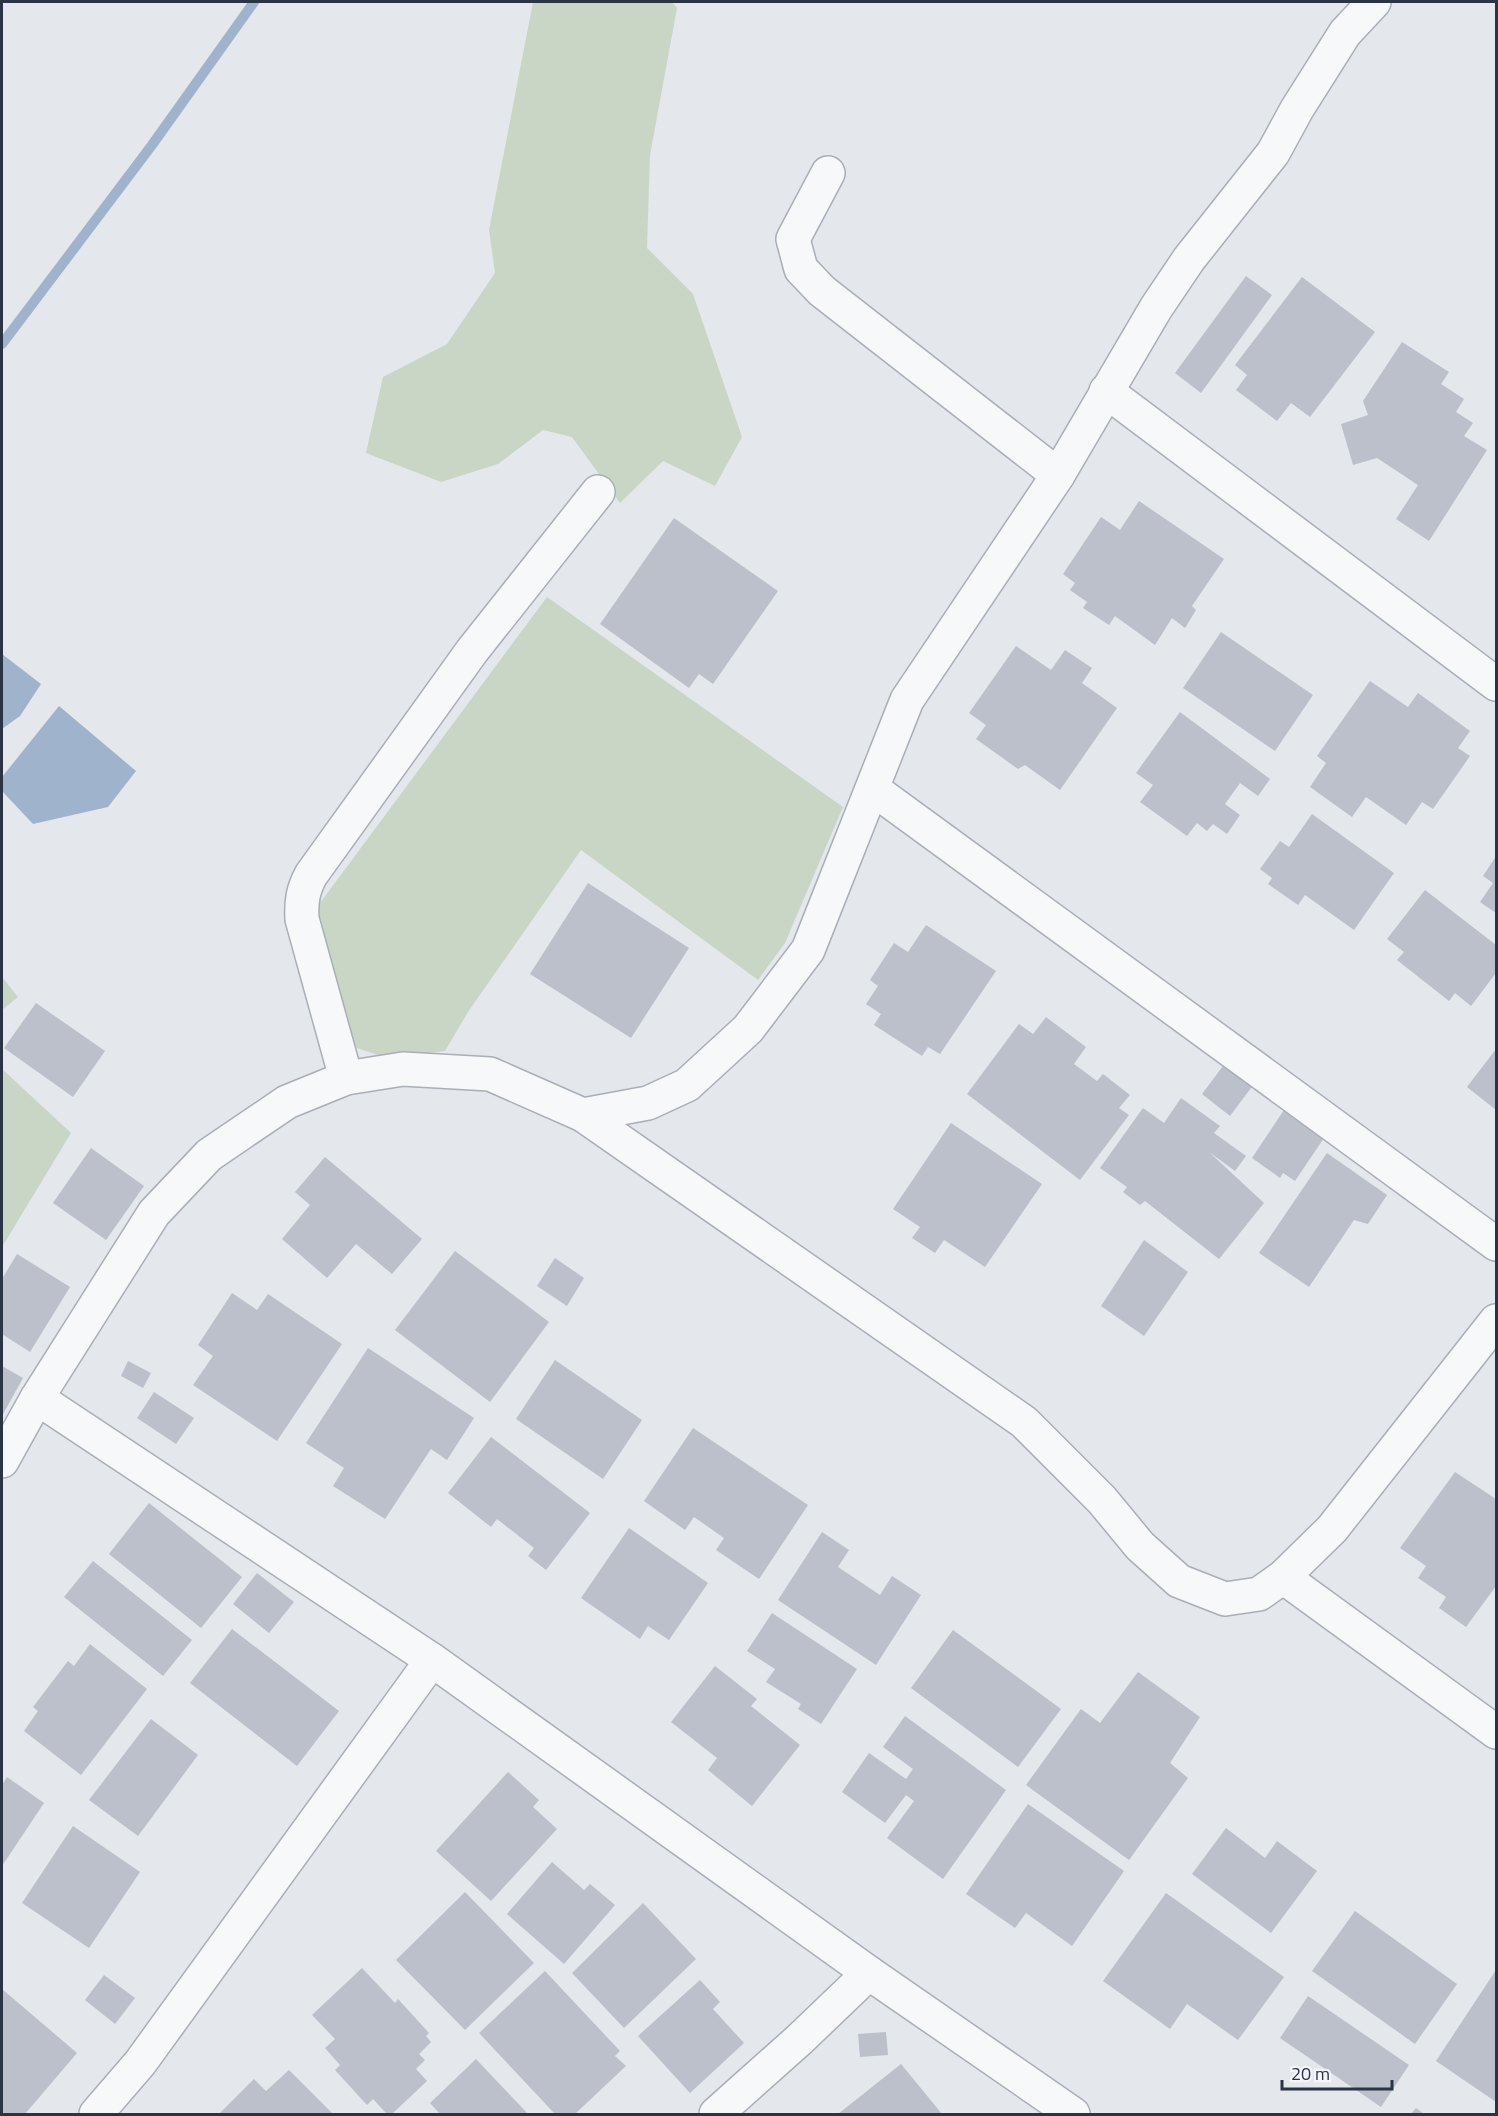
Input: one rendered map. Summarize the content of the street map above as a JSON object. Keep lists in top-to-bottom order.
{
  "scale_bar": "20 m"
}
